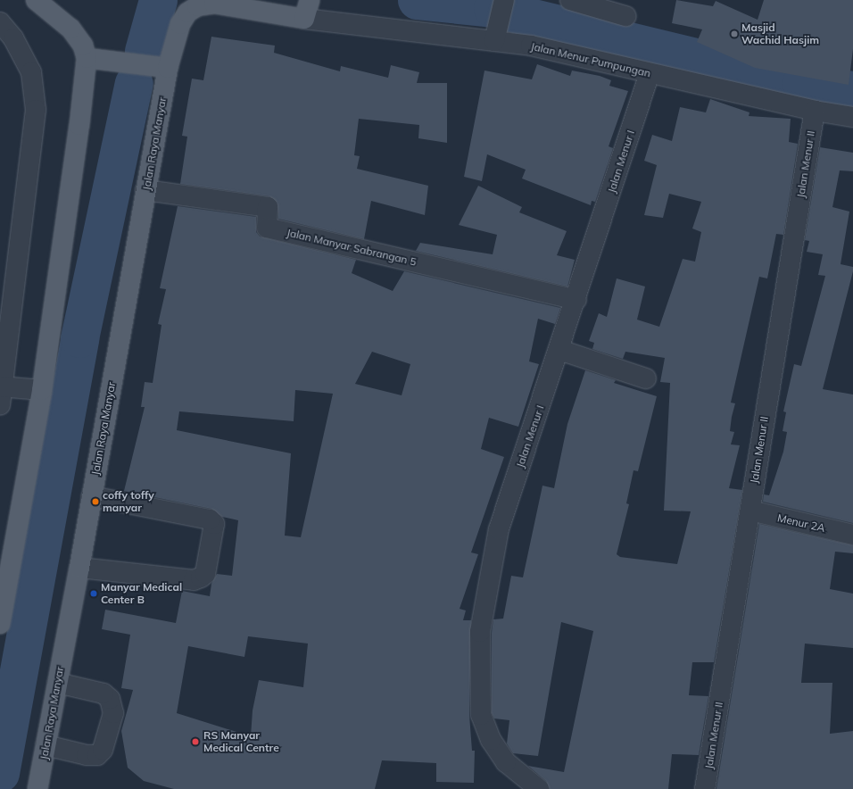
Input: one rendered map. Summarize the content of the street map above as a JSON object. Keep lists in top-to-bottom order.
{
  "streets": {
    "main road": ["Jalan Raya Manyar"],
    "street": [
      "Jalan Menur Pumpungan",
      "Jalan Menur I",
      "Jalan Menur II",
      "Jalan Manyar Sabrangan 5",
      "Menur 2A"
    ]
  },
  "crossings": [
    ["Jalan Menur Pumpungan", "Jalan Raya Manyar"],
    ["Jalan Menur Pumpungan", "Jalan Menur I"],
    ["Jalan Menur Pumpungan", "Jalan Menur II"],
    ["Jalan Raya Manyar", "Jalan Manyar Sabrangan 5"],
    ["Jalan Menur I", "Jalan Manyar Sabrangan 5"],
    ["Jalan Menur II", "Menur 2A"]
  ],
  "places": [
    "Masjid Wachid Hasjim",
    "coffy toffy manyar",
    "Manyar Medical Center B",
    "RS Manyar Medical Centre"
  ]
}
